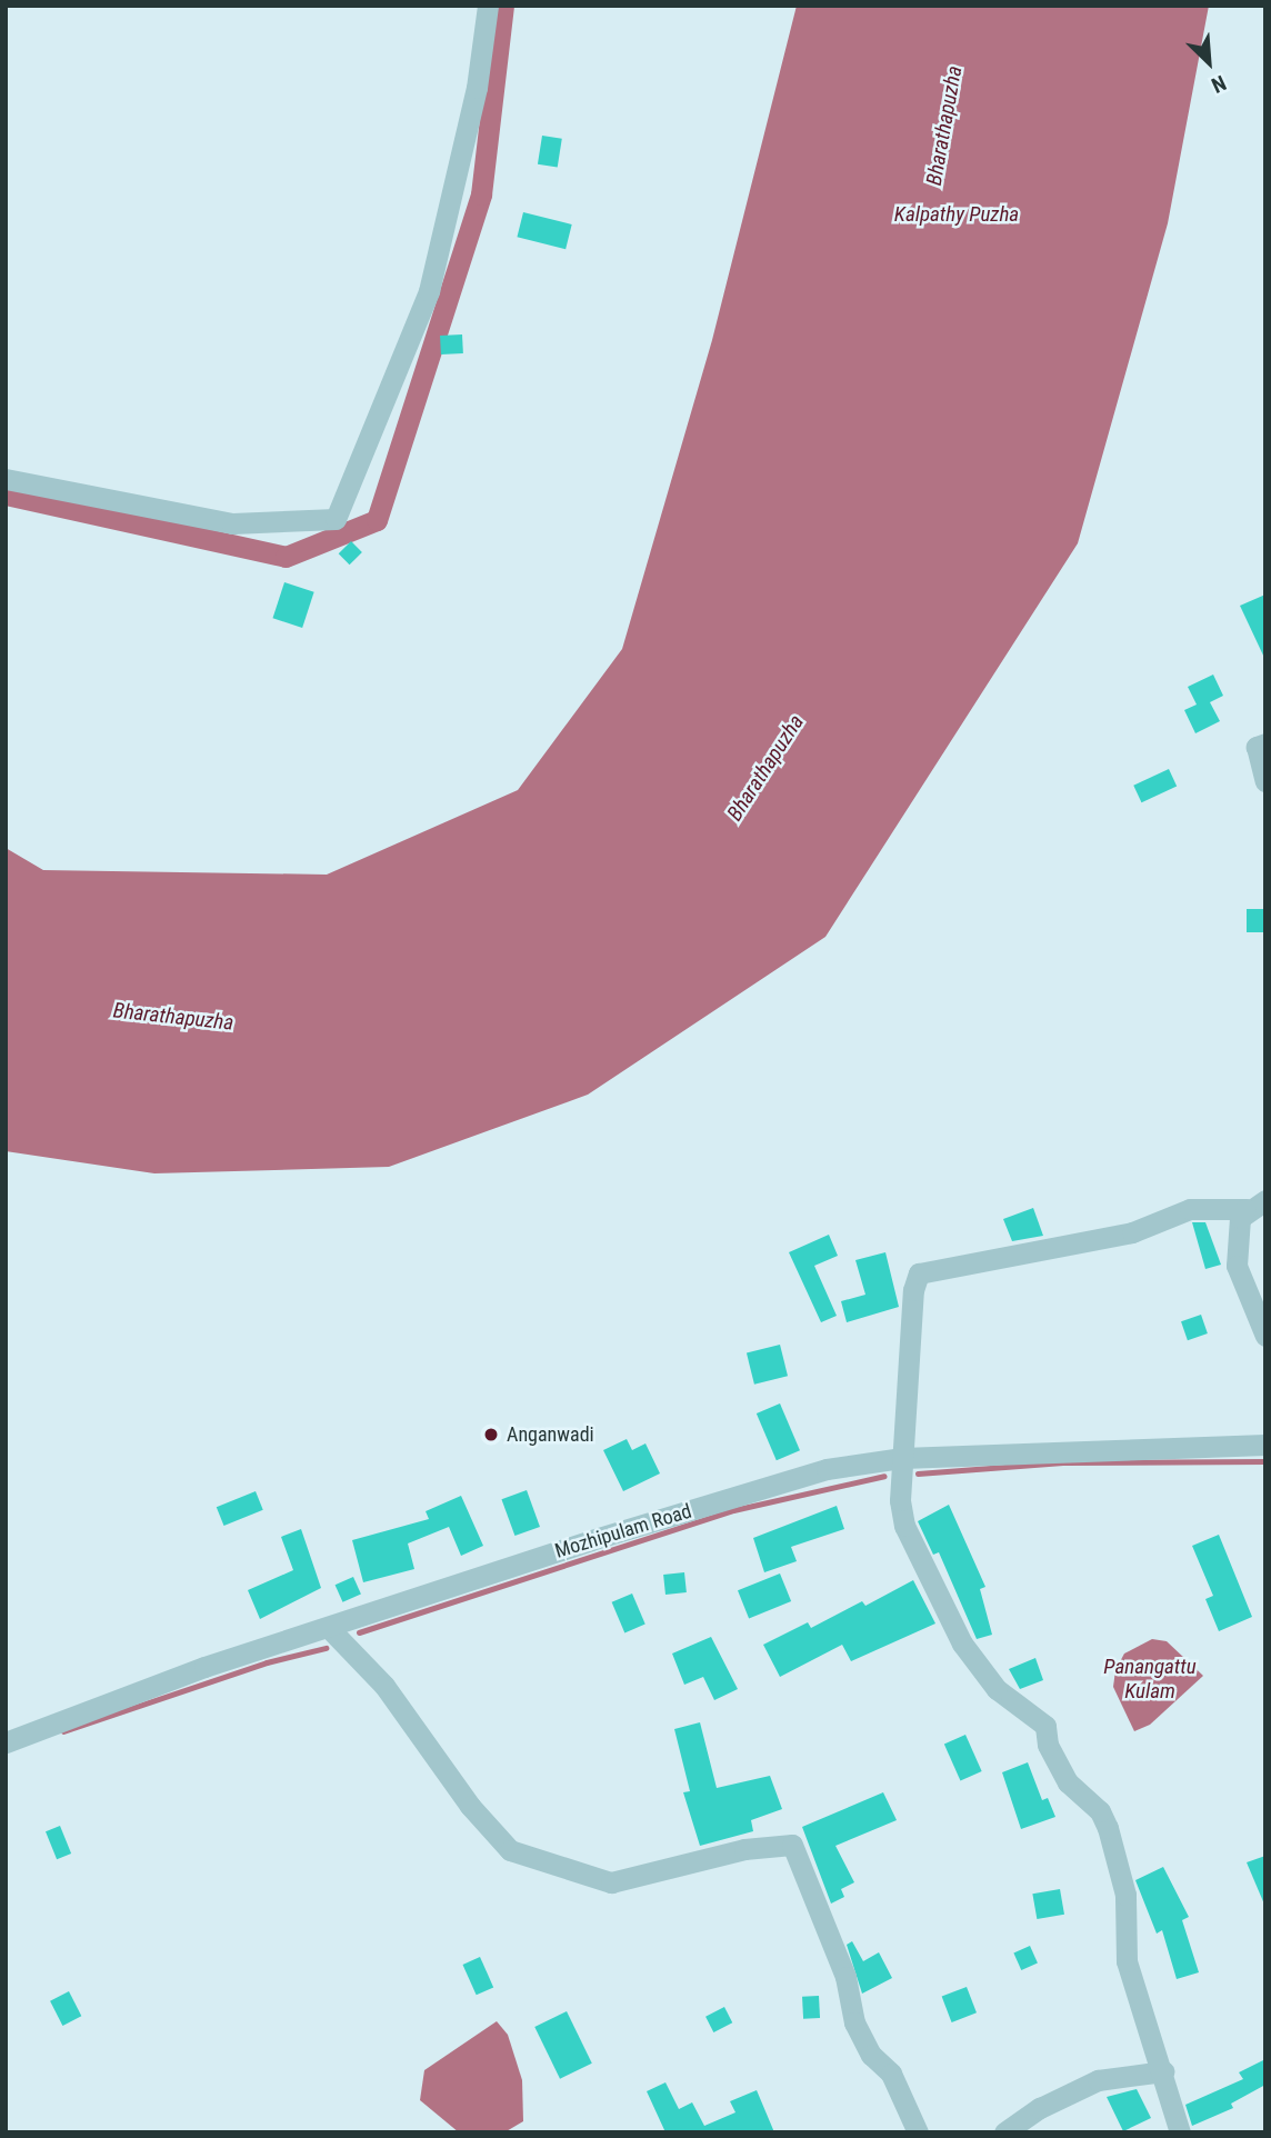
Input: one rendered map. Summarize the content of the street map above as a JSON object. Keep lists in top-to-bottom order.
{
  "streets": {
    "street": ["Mozhipulam Road"]
  },
  "water": ["Bharathapuzha", "Kalpathy Puzha", "Panangattu Kulam"],
  "places": ["Anganwadi"],
  "north": "bottom right"
}
